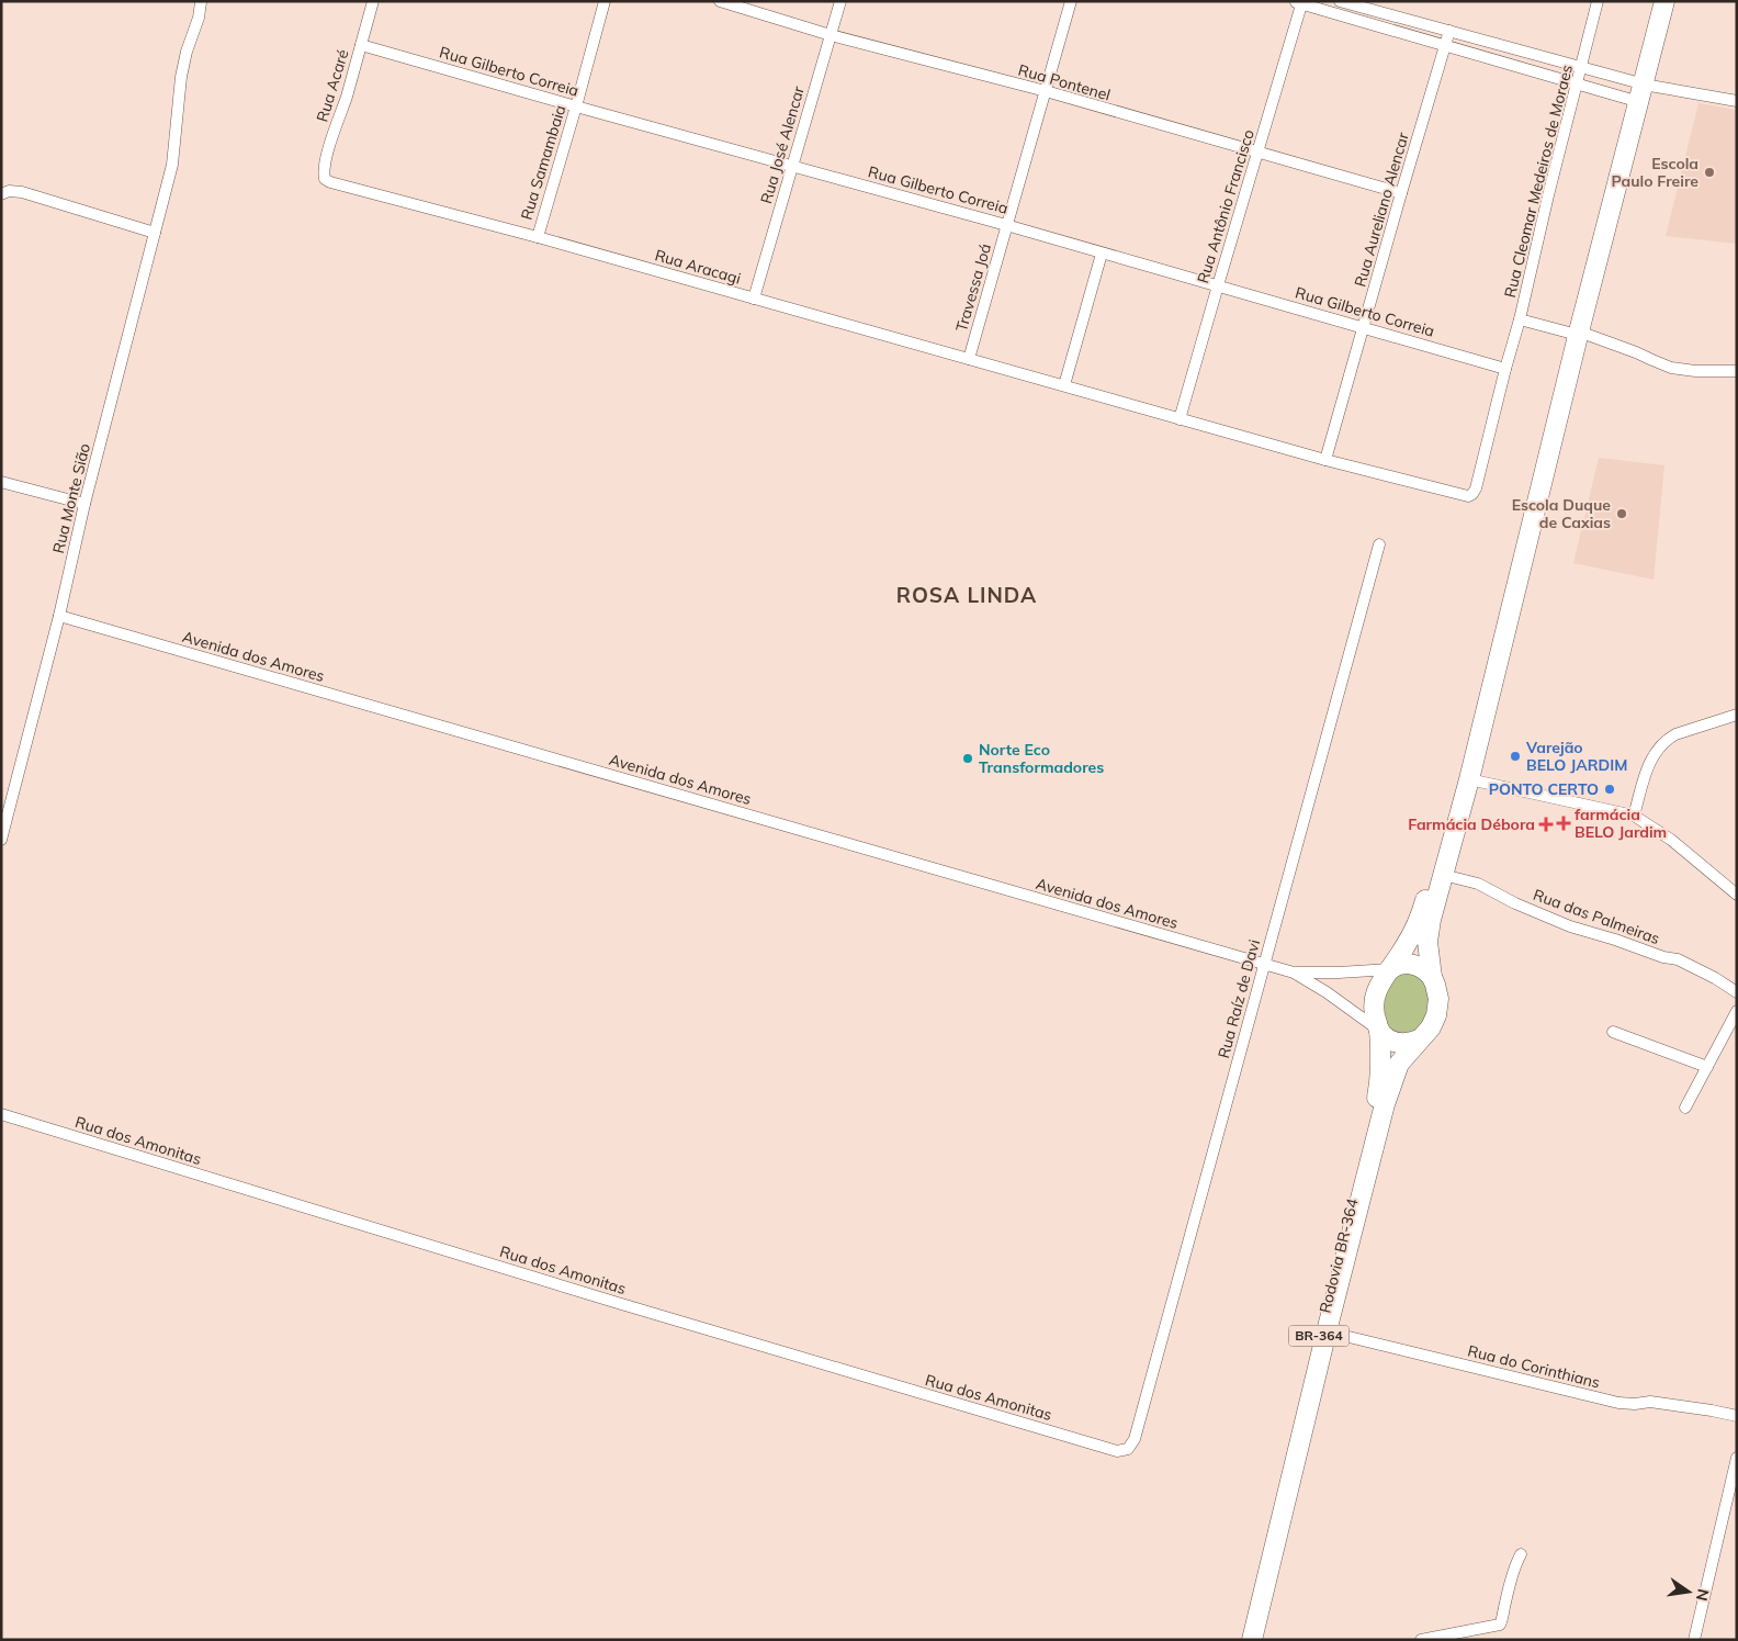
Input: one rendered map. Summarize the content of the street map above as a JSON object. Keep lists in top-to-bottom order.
{
  "streets": {
    "highway": ["Rodovia BR-364", "BR-364"],
    "street": [
      "Rua Gilberto Correia",
      "Rua Pontenel",
      "Rua Acaré",
      "Rua José Alencar",
      "Rua Samambaia",
      "Rua Cleomar Medeiros de Moraes",
      "Rua Antônio Francisco",
      "Rua Aureliano Alencar",
      "Rua Aracagi",
      "Travessa Joá",
      "Rua Monte Sião",
      "Avenida dos Amores",
      "Rua das Palmeiras",
      "Rua Raíz de Davi",
      "Rua dos Amonitas",
      "Rua do Corinthians"
    ]
  },
  "crossings": [
    ["Rua Gilberto Correia", "Rua Acaré"],
    ["Rua Gilberto Correia", "Rua José Alencar"],
    ["Rua Gilberto Correia", "Rua Samambaia"],
    ["Rua Gilberto Correia", "Rua Cleomar Medeiros de Moraes"],
    ["Rua Gilberto Correia", "Rua Antônio Francisco"],
    ["Rua Gilberto Correia", "Rua Aureliano Alencar"],
    ["Rua Gilberto Correia", "Travessa Joá"],
    ["Rua Pontenel", "Rua José Alencar"],
    ["Rua Pontenel", "Rua Antônio Francisco"],
    ["Rua Pontenel", "Rua Aureliano Alencar"],
    ["Rua Pontenel", "Travessa Joá"],
    ["Rua Acaré", "Rua Aracagi"],
    ["Rua José Alencar", "Rua Aracagi"],
    ["Rua Samambaia", "Rua Aracagi"],
    ["Rua Aracagi", "Travessa Joá"],
    ["Rua Monte Sião", "Avenida dos Amores"],
    ["Avenida dos Amores", "Rua Raíz de Davi"],
    ["Avenida dos Amores", "Rodovia BR-364"],
    ["Avenida dos Amores", "BR-364"],
    ["Rua das Palmeiras", "BR-364"],
    ["Rua Raíz de Davi", "Rua dos Amonitas"],
    ["Rodovia BR-364", "BR-364"],
    ["BR-364", "Rua do Corinthians"]
  ],
  "districts": ["ROSA LINDA"],
  "places": {
    "other": [
      "Escola Paulo Freire",
      "Escola Duque de Caxias",
      "Varejão BELO JARDIM",
      "Norte Eco Transformadores",
      "PONTO CERTO"
    ],
    "health": ["farmácia BELO Jardim", "Farmácia Débora"]
  },
  "north": "right"
}
